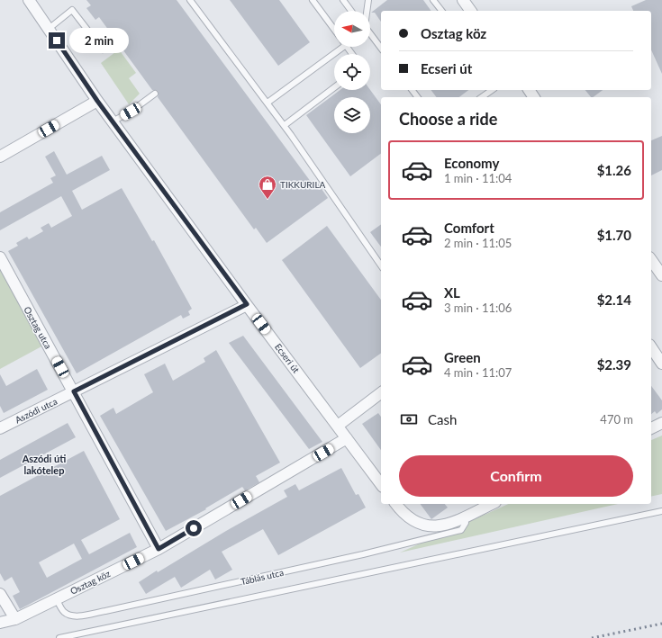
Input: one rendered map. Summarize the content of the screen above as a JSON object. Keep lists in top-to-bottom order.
{
  "streets": {
    "street": [
      "Osztag utca",
      "Ecseri út",
      "Aszódi utca",
      "Osztag köz"
    ],
    "lane": ["Táblás utca"]
  },
  "crossings": [
    ["Osztag utca", "Aszódi utca"],
    ["Osztag utca", "Osztag köz"],
    ["Ecseri út", "Aszódi utca"],
    ["Ecseri út", "Osztag köz"],
    ["Táblás utca", "Osztag köz"]
  ],
  "districts": ["Aszódi úti lakótelep"],
  "places": {
    "shop": ["TIKKURILA"]
  },
  "north": "left",
  "page": {
    "banner": ["Osztag köz", "Ecseri út"],
    "bubble": "2 min",
    "heading": "Choose a ride",
    "list": [
      {
        "name": "Economy",
        "note": "1 min · 11:04",
        "value": "$1.26"
      },
      {
        "name": "Comfort",
        "note": "2 min · 11:05",
        "value": "$1.70"
      },
      {
        "name": "XL",
        "note": "3 min · 11:06",
        "value": "$2.14"
      },
      {
        "name": "Green",
        "note": "4 min · 11:07",
        "value": "$2.39"
      }
    ],
    "pay": ["Cash", "470 m"],
    "buttons": "Confirm"
  }
}
